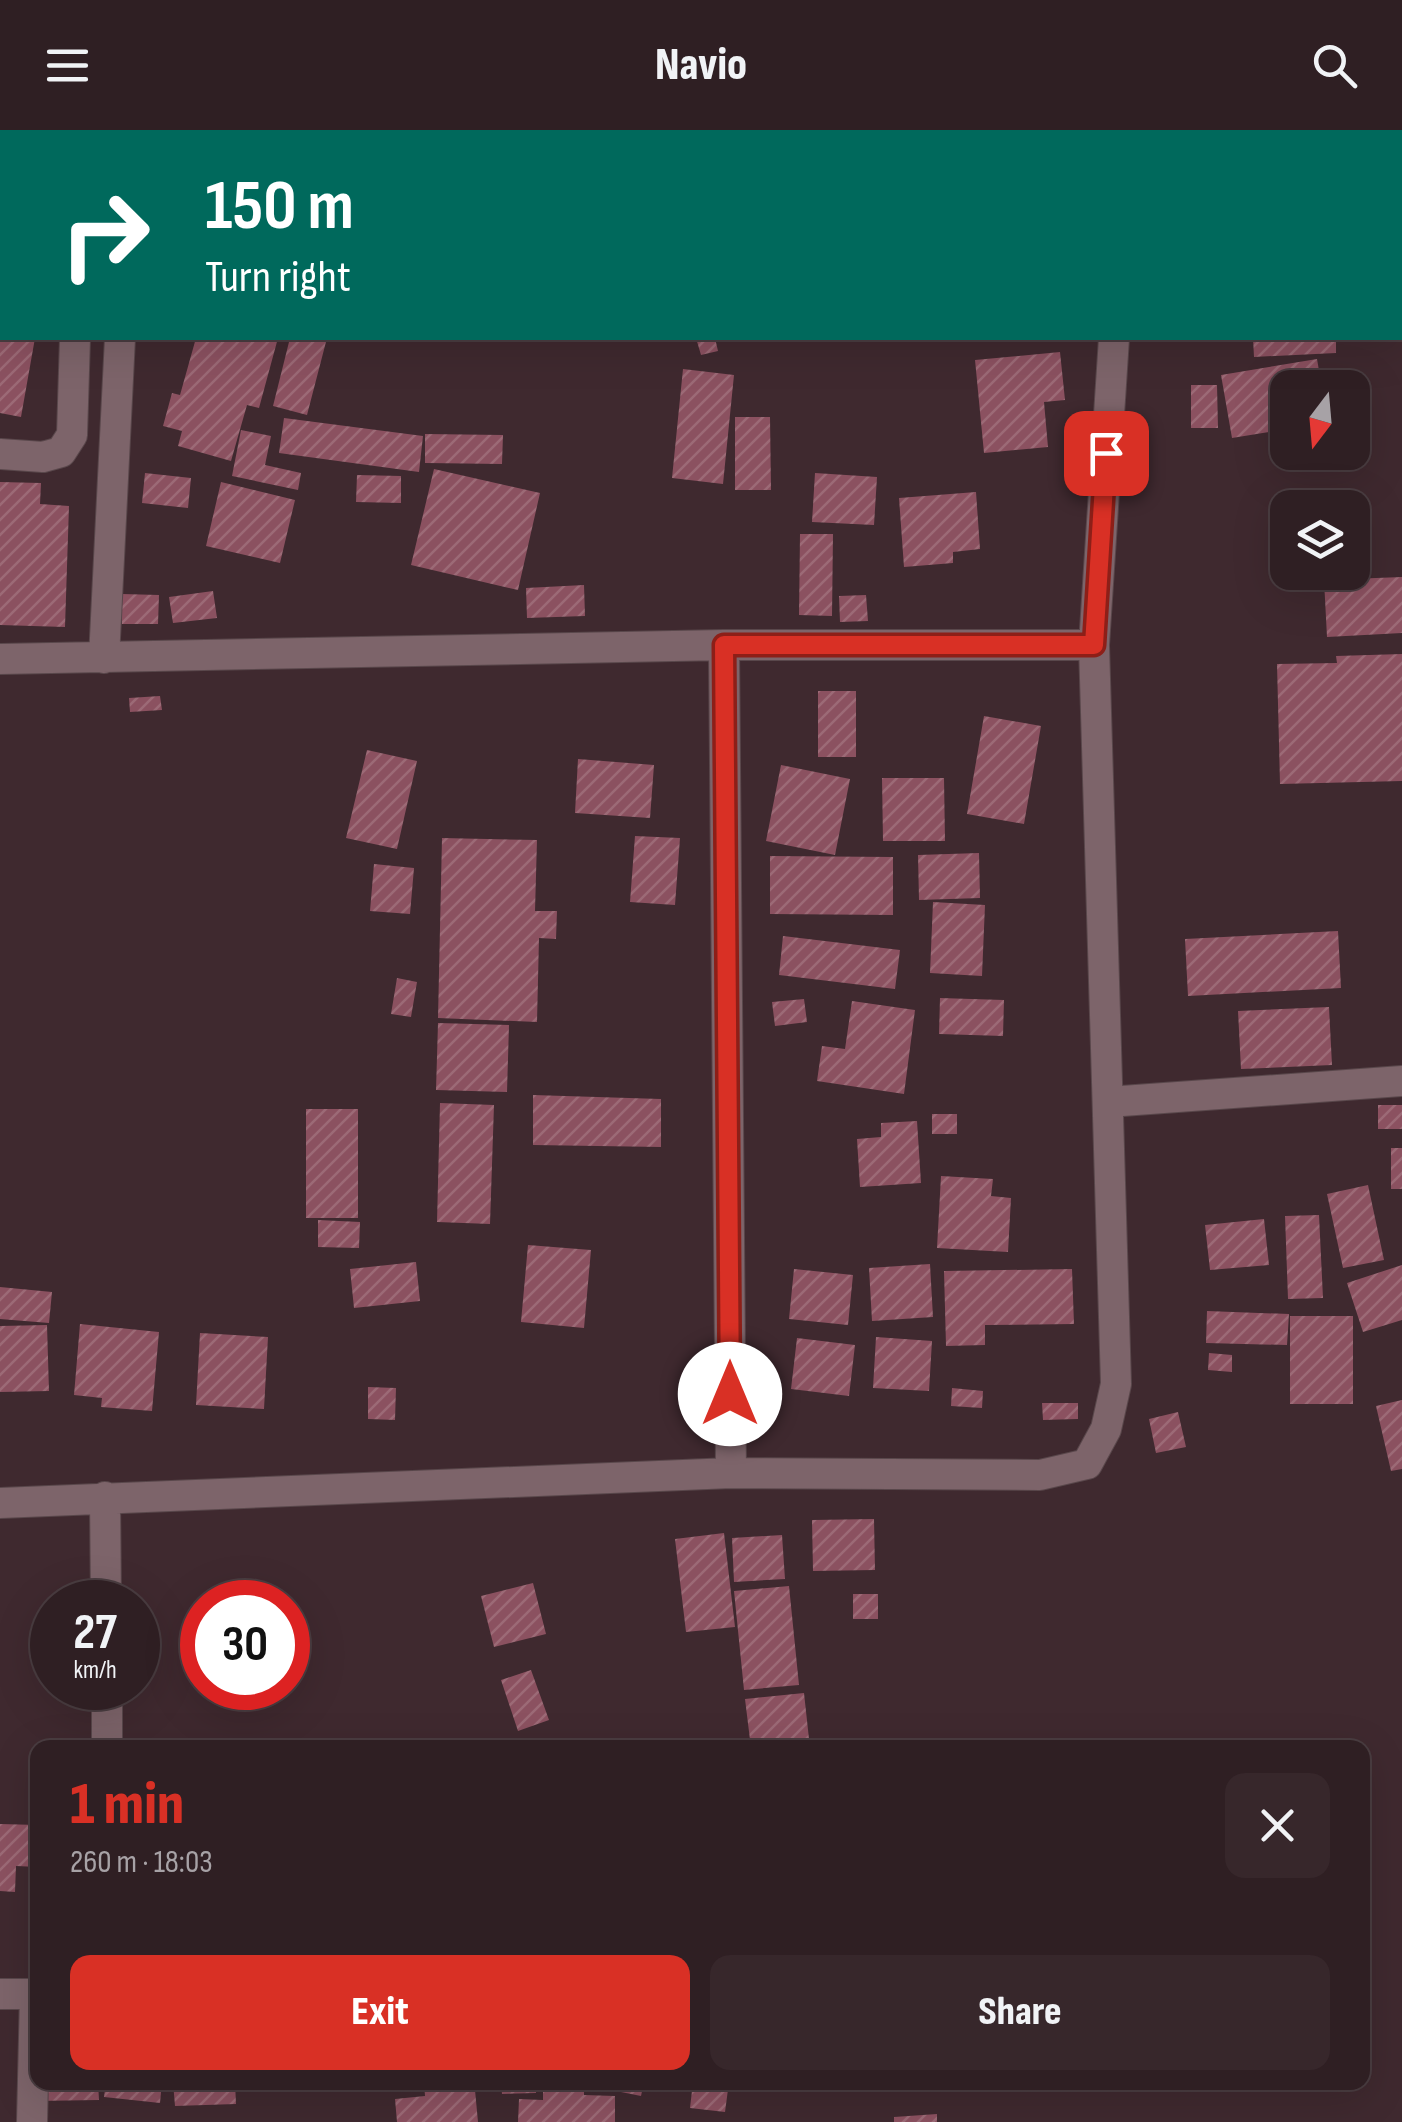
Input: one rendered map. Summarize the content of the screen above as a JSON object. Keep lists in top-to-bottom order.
{
  "north": "bottom",
  "page": {
    "header": "Navio",
    "turn": ["150 m", "Turn right"],
    "speed": "27 km/h",
    "limit": "30",
    "heading": ["1 min", "260 m · 18:03"],
    "buttons": ["Exit", "Share"]
  }
}
